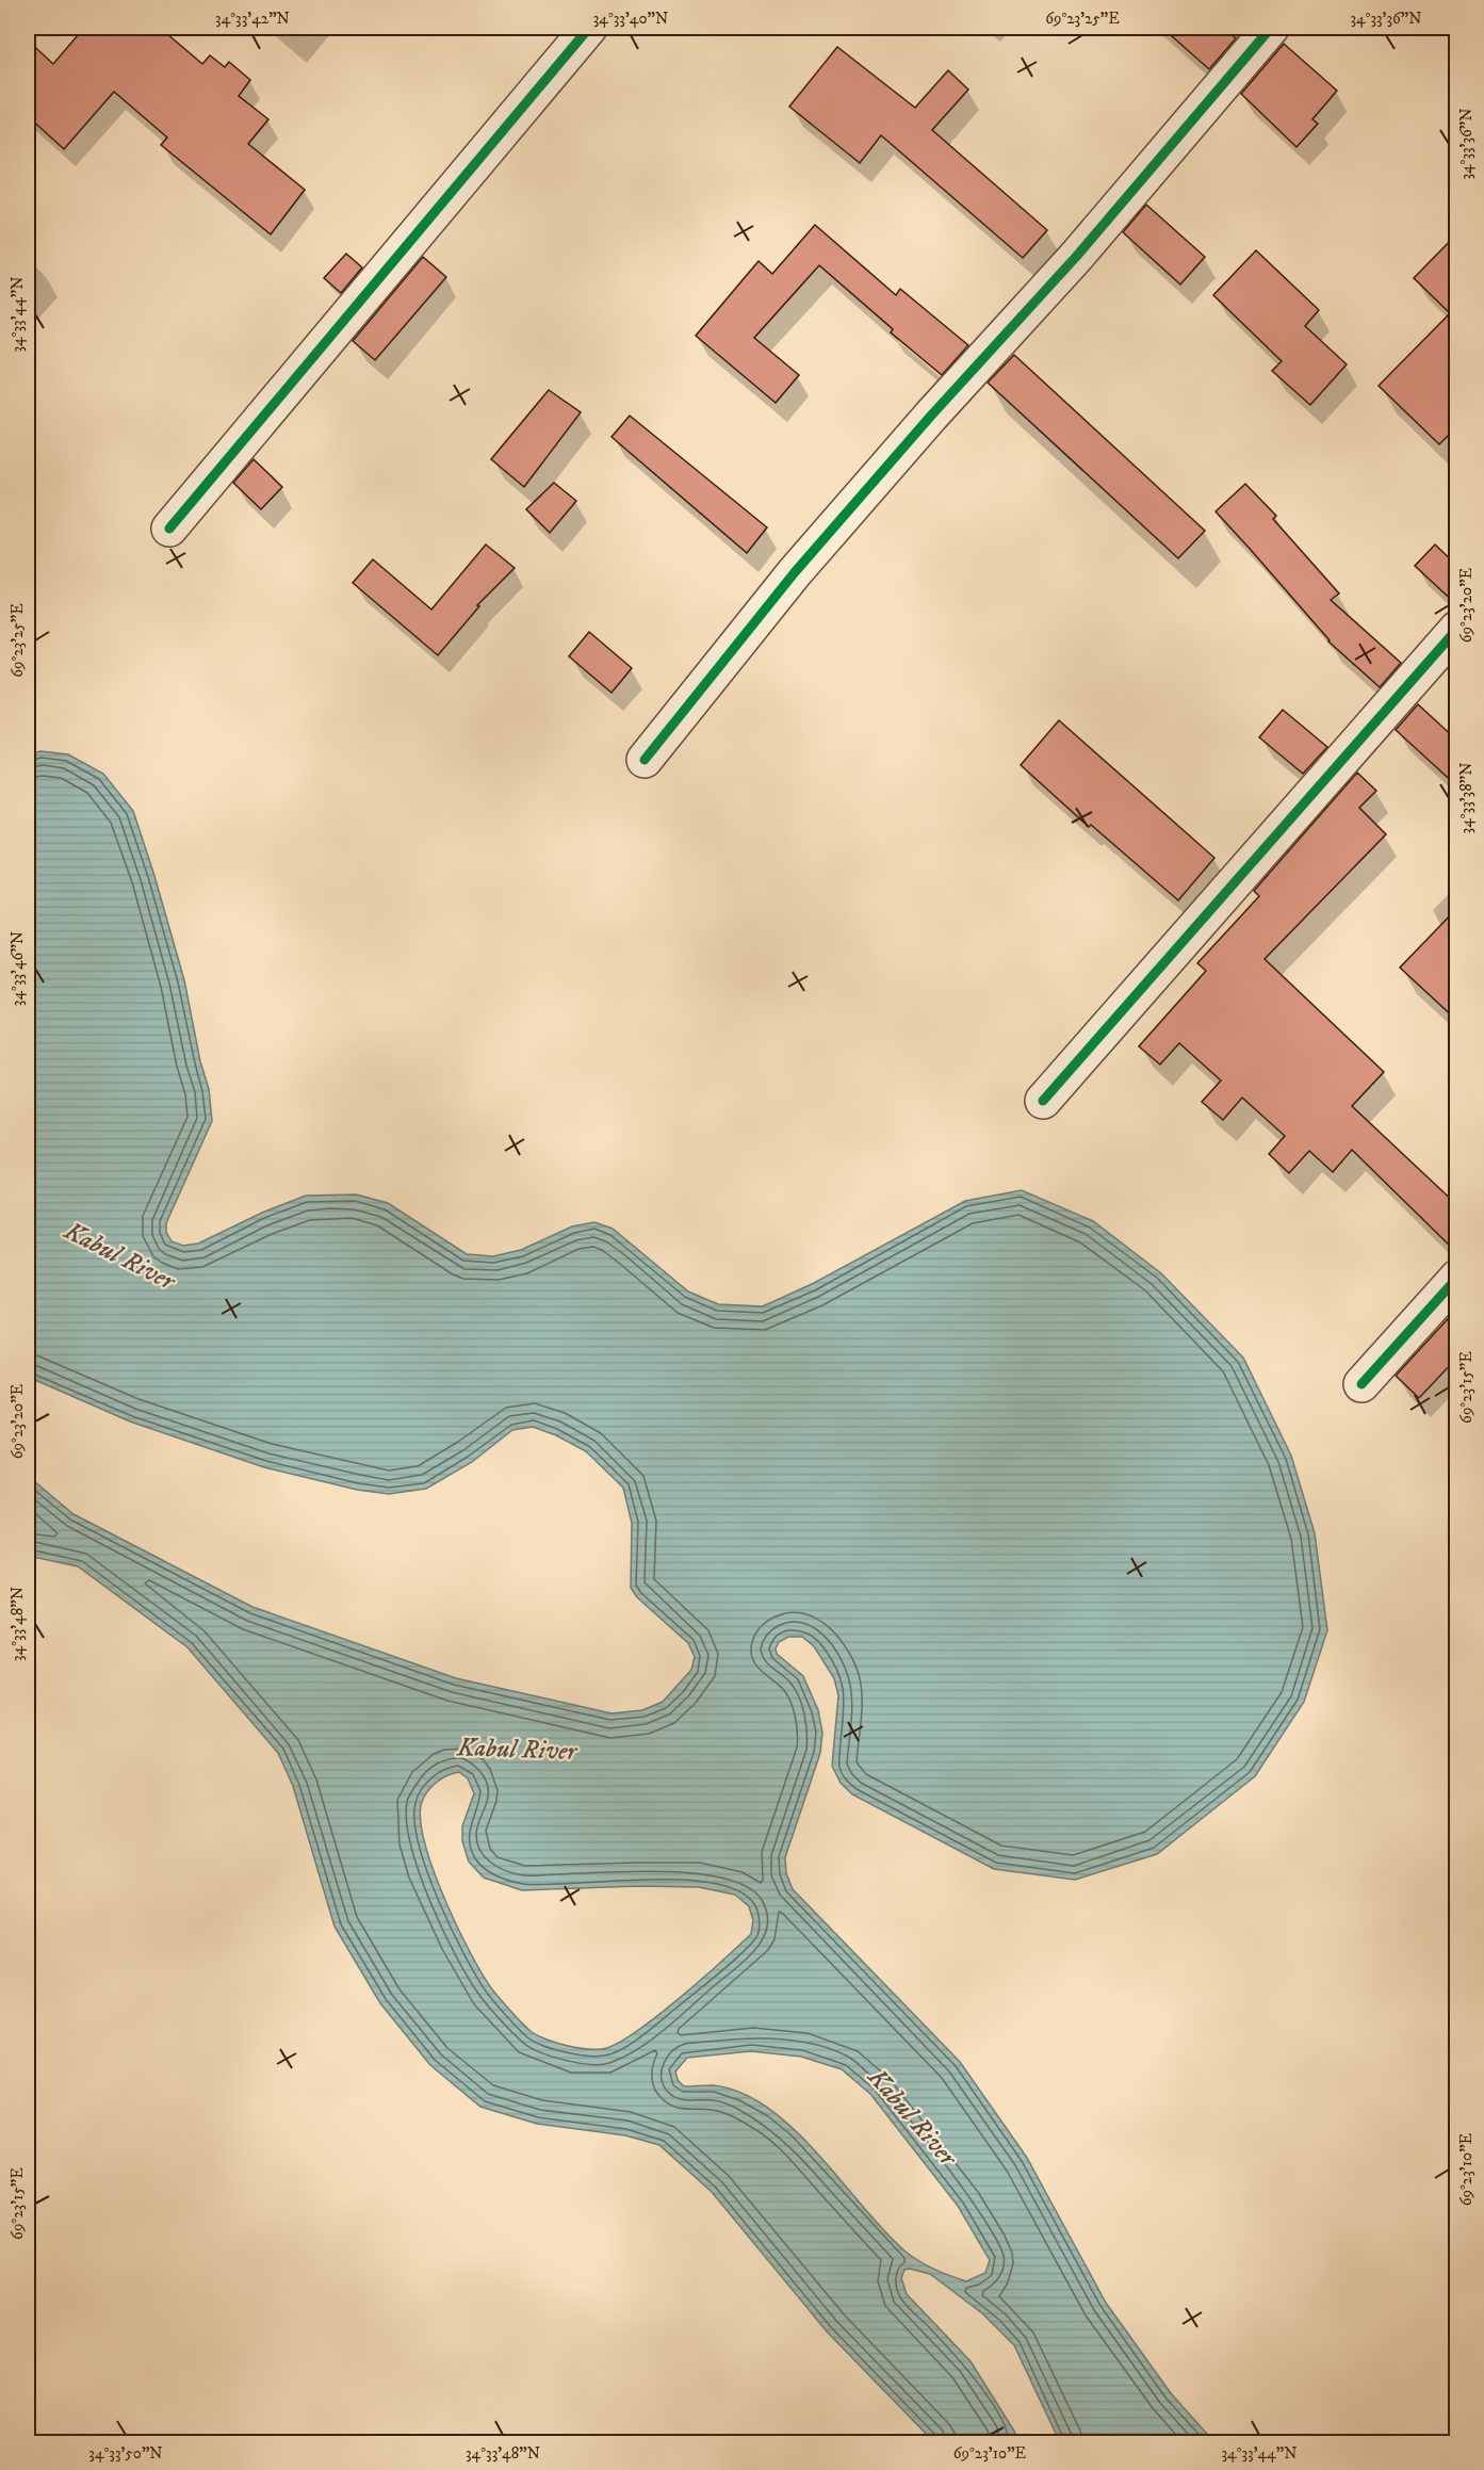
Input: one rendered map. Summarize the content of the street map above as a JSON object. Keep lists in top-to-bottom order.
{
  "water": ["Kabul River"],
  "coordinates": [
    "34°33'42\"N",
    "34°33'40\"N",
    "69°23'25\"E",
    "34°33'36\"N",
    "34°33'44\"N",
    "69°23'20\"E",
    "34°33'38\"N",
    "34°33'46\"N",
    "69°23'15\"E",
    "34°33'48\"N",
    "69°23'10\"E",
    "34°33'50\"N"
  ]
}
